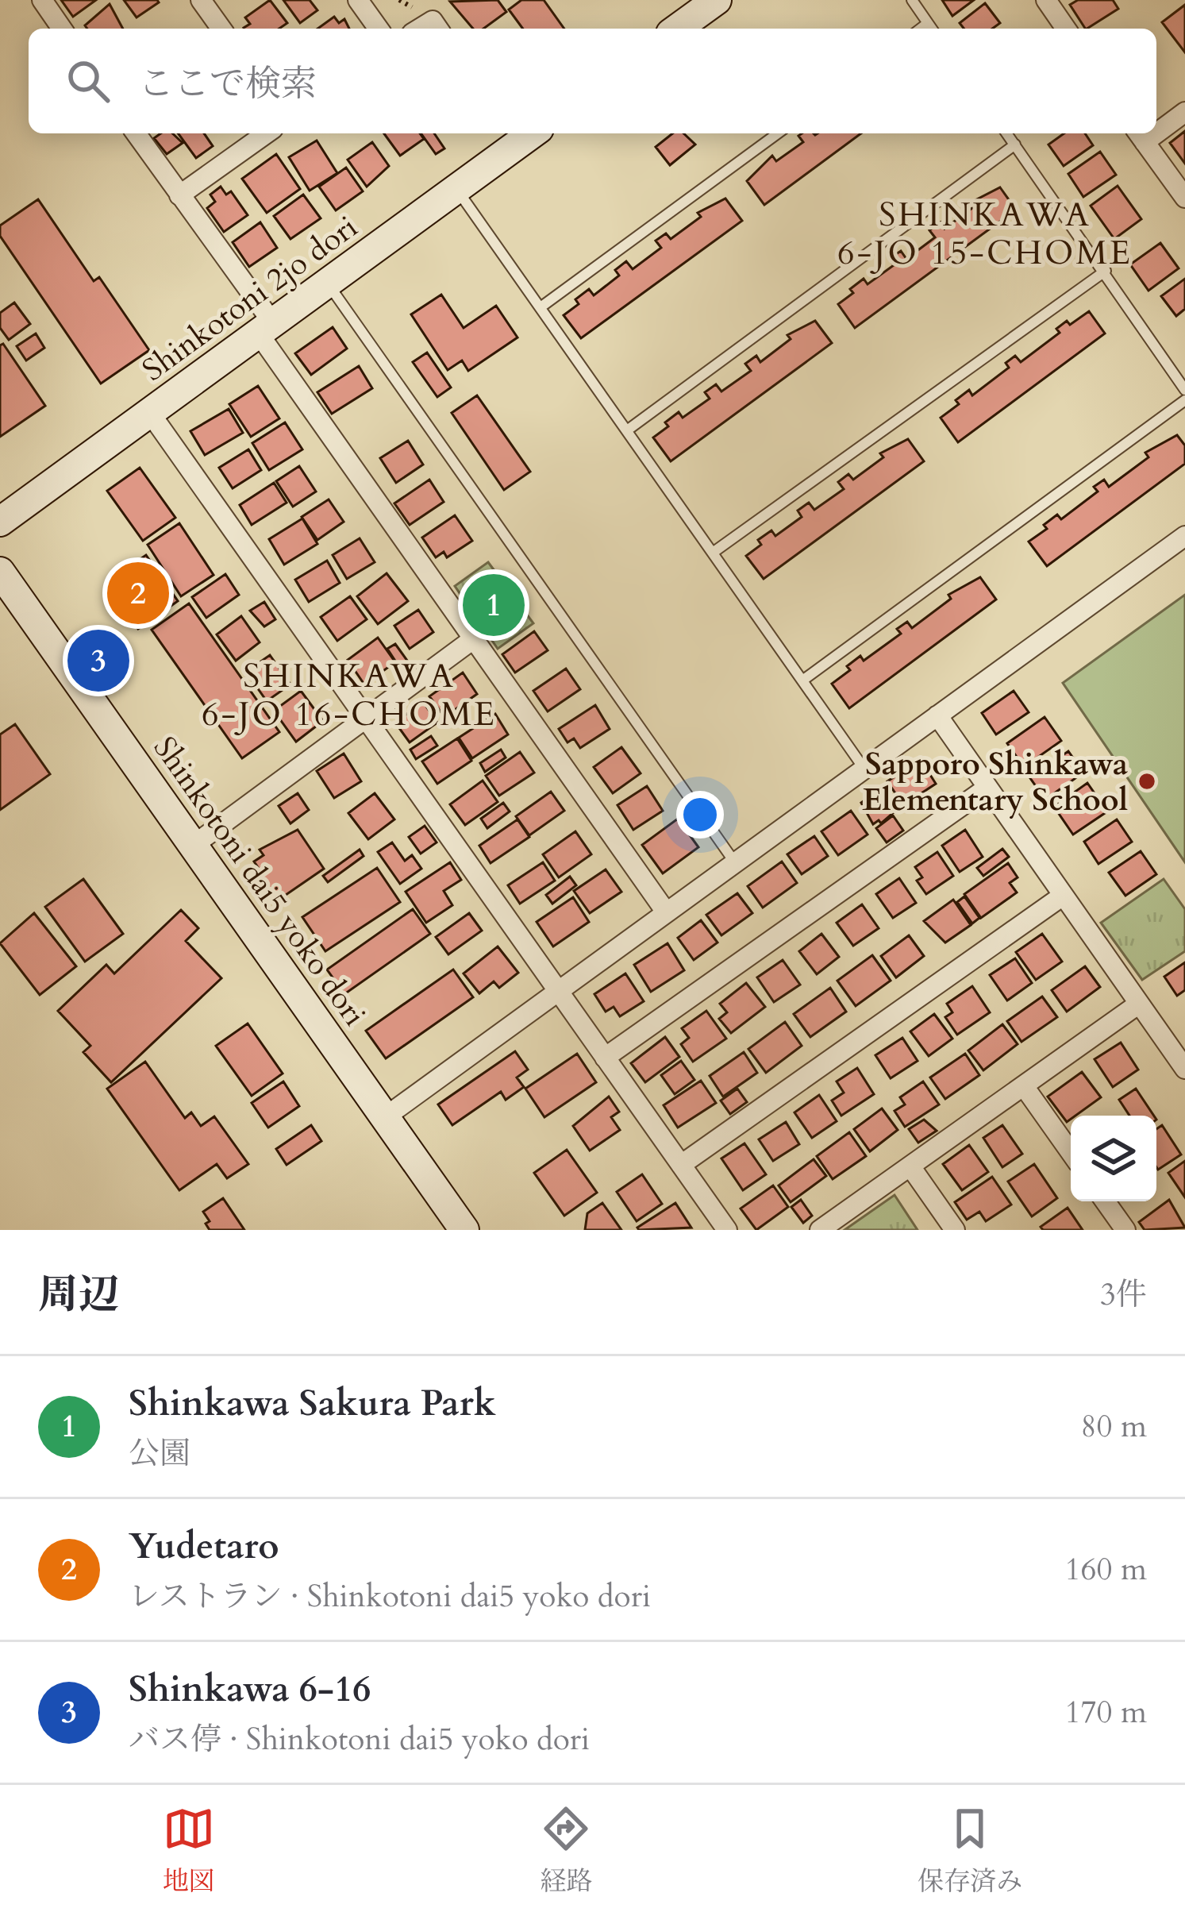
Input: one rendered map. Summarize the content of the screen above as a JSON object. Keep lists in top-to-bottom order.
{
  "streets": {
    "street": ["Shinkotoni 2jo dori", "Shinkotoni dai5 yoko dori"]
  },
  "districts": ["SHINKAWA 6-JO 15-CHOME", "SHINKAWA 6-JO 16-CHOME"],
  "places": ["Sapporo Shinkawa Elementary School"],
  "page": {
    "search": "ここで検索",
    "pins": ["2", "1", "3"],
    "heading": ["周辺", "3件"],
    "list": [
      {
        "mark": "1",
        "name": "Shinkawa Sakura Park",
        "note": "公園",
        "value": "80 m"
      },
      {
        "mark": "2",
        "name": "Yudetaro",
        "note": "レストラン · Shinkotoni dai5 yoko dori",
        "value": "160 m"
      },
      {
        "mark": "3",
        "name": "Shinkawa 6-16",
        "note": "バス停 · Shinkotoni dai5 yoko dori",
        "value": "170 m"
      }
    ],
    "nav": ["地図", "経路", "保存済み"]
  }
}
